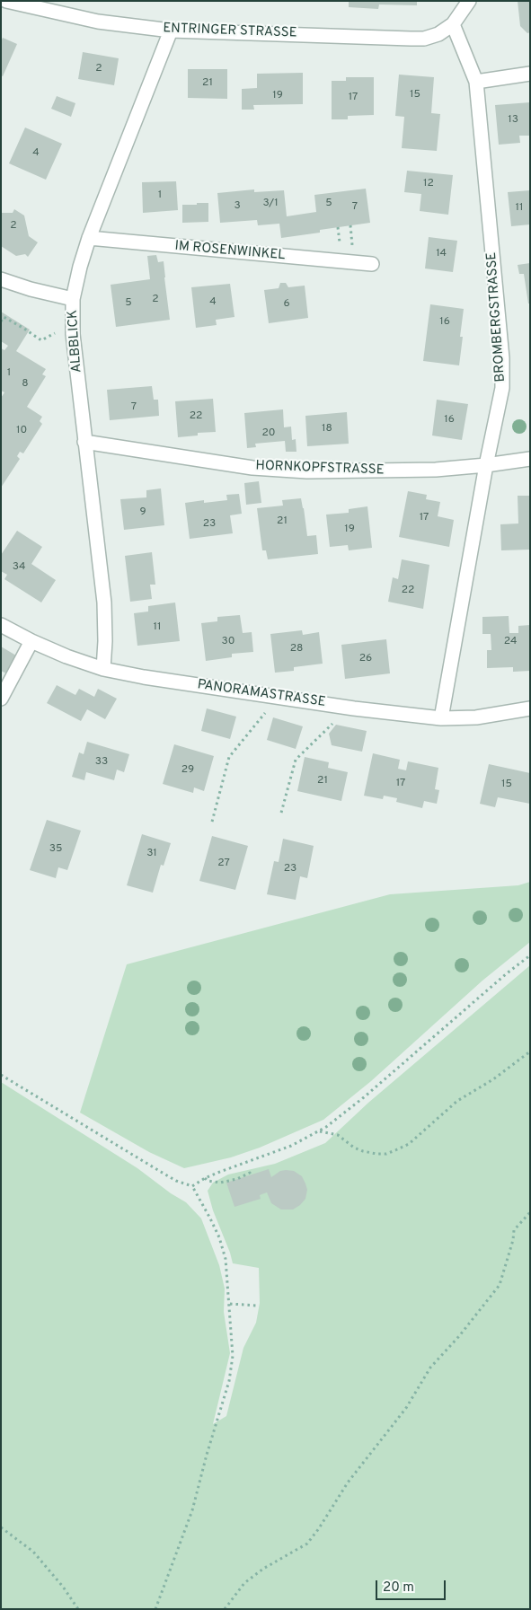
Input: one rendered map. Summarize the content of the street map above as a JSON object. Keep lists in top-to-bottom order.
{
  "streets": {
    "street": [
      "ENTRINGER STRASSE",
      "IM ROSENWINKEL",
      "BROMBERGSTRASSE",
      "ALBBLICK",
      "HORNKOPFSTRASSE",
      "PANORAMASTRASSE"
    ]
  },
  "crossings": [
    ["ENTRINGER STRASSE", "BROMBERGSTRASSE"],
    ["ENTRINGER STRASSE", "ALBBLICK"],
    ["IM ROSENWINKEL", "ALBBLICK"],
    ["BROMBERGSTRASSE", "HORNKOPFSTRASSE"],
    ["BROMBERGSTRASSE", "PANORAMASTRASSE"],
    ["ALBBLICK", "HORNKOPFSTRASSE"],
    ["ALBBLICK", "PANORAMASTRASSE"]
  ],
  "house_numbers": [
    "2",
    "21",
    "15",
    "19",
    "17",
    "13",
    "4",
    "12",
    "1",
    "3/1",
    "5",
    "3",
    "7",
    "11",
    "2",
    "14",
    "2",
    "4",
    "5",
    "6",
    "16",
    "1",
    "8",
    "7",
    "22",
    "16",
    "18",
    "10",
    "20",
    "9",
    "17",
    "21",
    "23",
    "19",
    "34",
    "22",
    "11",
    "30",
    "24",
    "28",
    "26",
    "33",
    "29",
    "21",
    "17",
    "15",
    "35",
    "31",
    "27",
    "23"
  ],
  "scale_bar": "20 m"
}
